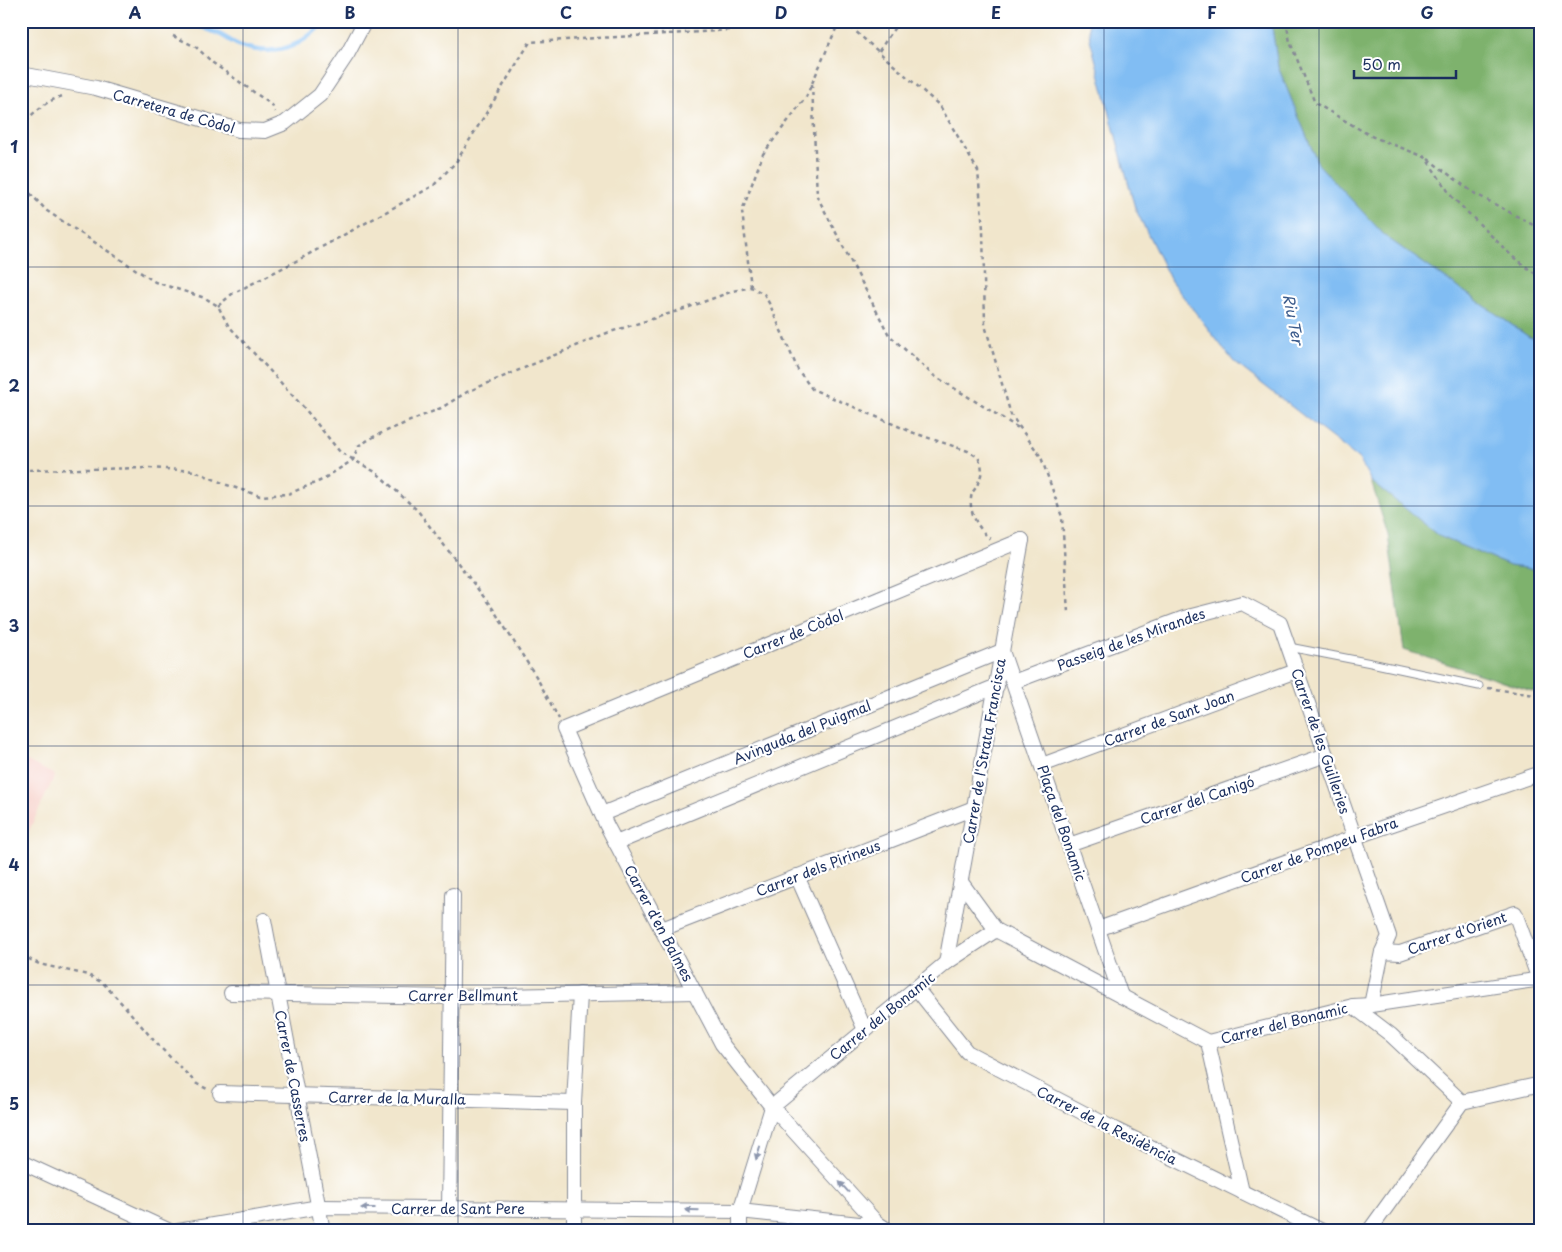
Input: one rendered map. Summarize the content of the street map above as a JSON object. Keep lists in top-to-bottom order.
{
  "streets": {
    "street": [
      "Carretera de Còdol",
      "Carrer de Còdol",
      "Passeig de les Mirandes",
      "Carrer de Sant Joan",
      "Avinguda del Puigmal",
      "Carrer de les Guilleries",
      "Carrer de l'Strata Francisca",
      "Carrer del Canigó",
      "Plaça del Bonamic",
      "Carrer de Pompeu Fabra",
      "Carrer dels Pirineus",
      "Carrer d'en Balmes",
      "Carrer d'Orient",
      "Carrer Bellmunt",
      "Carrer del Bonamic",
      "Carrer de Casserres",
      "Carrer de la Muralla",
      "Carrer de la Residència",
      "Carrer de Sant Pere"
    ]
  },
  "crossings": [
    ["Carrer de Còdol", "Carrer de l'Strata Francisca"],
    ["Carrer de Còdol", "Carrer d'en Balmes"],
    ["Passeig de les Mirandes", "Carrer de les Guilleries"],
    ["Passeig de les Mirandes", "Plaça del Bonamic"],
    ["Carrer de Sant Joan", "Carrer de les Guilleries"],
    ["Carrer de Sant Joan", "Plaça del Bonamic"],
    ["Avinguda del Puigmal", "Carrer de l'Strata Francisca"],
    ["Avinguda del Puigmal", "Plaça del Bonamic"],
    ["Avinguda del Puigmal", "Carrer d'en Balmes"],
    ["Carrer de les Guilleries", "Carrer del Canigó"],
    ["Carrer de les Guilleries", "Carrer de Pompeu Fabra"],
    ["Carrer de les Guilleries", "Carrer d'Orient"],
    ["Carrer de les Guilleries", "Carrer del Bonamic"],
    ["Carrer de l'Strata Francisca", "Plaça del Bonamic"],
    ["Carrer de l'Strata Francisca", "Carrer dels Pirineus"],
    ["Carrer de l'Strata Francisca", "Carrer del Bonamic"],
    ["Carrer del Canigó", "Plaça del Bonamic"],
    ["Plaça del Bonamic", "Carrer de Pompeu Fabra"],
    ["Plaça del Bonamic", "Carrer del Bonamic"],
    ["Carrer dels Pirineus", "Carrer d'en Balmes"],
    ["Carrer d'en Balmes", "Carrer Bellmunt"],
    ["Carrer d'en Balmes", "Carrer del Bonamic"],
    ["Carrer d'en Balmes", "Carrer de Sant Pere"],
    ["Carrer d'Orient", "Carrer del Bonamic"],
    ["Carrer Bellmunt", "Carrer de Casserres"],
    ["Carrer del Bonamic", "Carrer de la Residència"],
    ["Carrer de Casserres", "Carrer de la Muralla"],
    ["Carrer de Casserres", "Carrer de Sant Pere"]
  ],
  "one_way": ["Carrer de Sant Pere"],
  "water": ["Riu Ter"],
  "scale_bar": "50 m",
  "grid": {
    "columns": [
      "A",
      "B",
      "C",
      "D",
      "E",
      "F",
      "G"
    ],
    "rows": [
      "1",
      "2",
      "3",
      "4",
      "5"
    ]
  }
}
